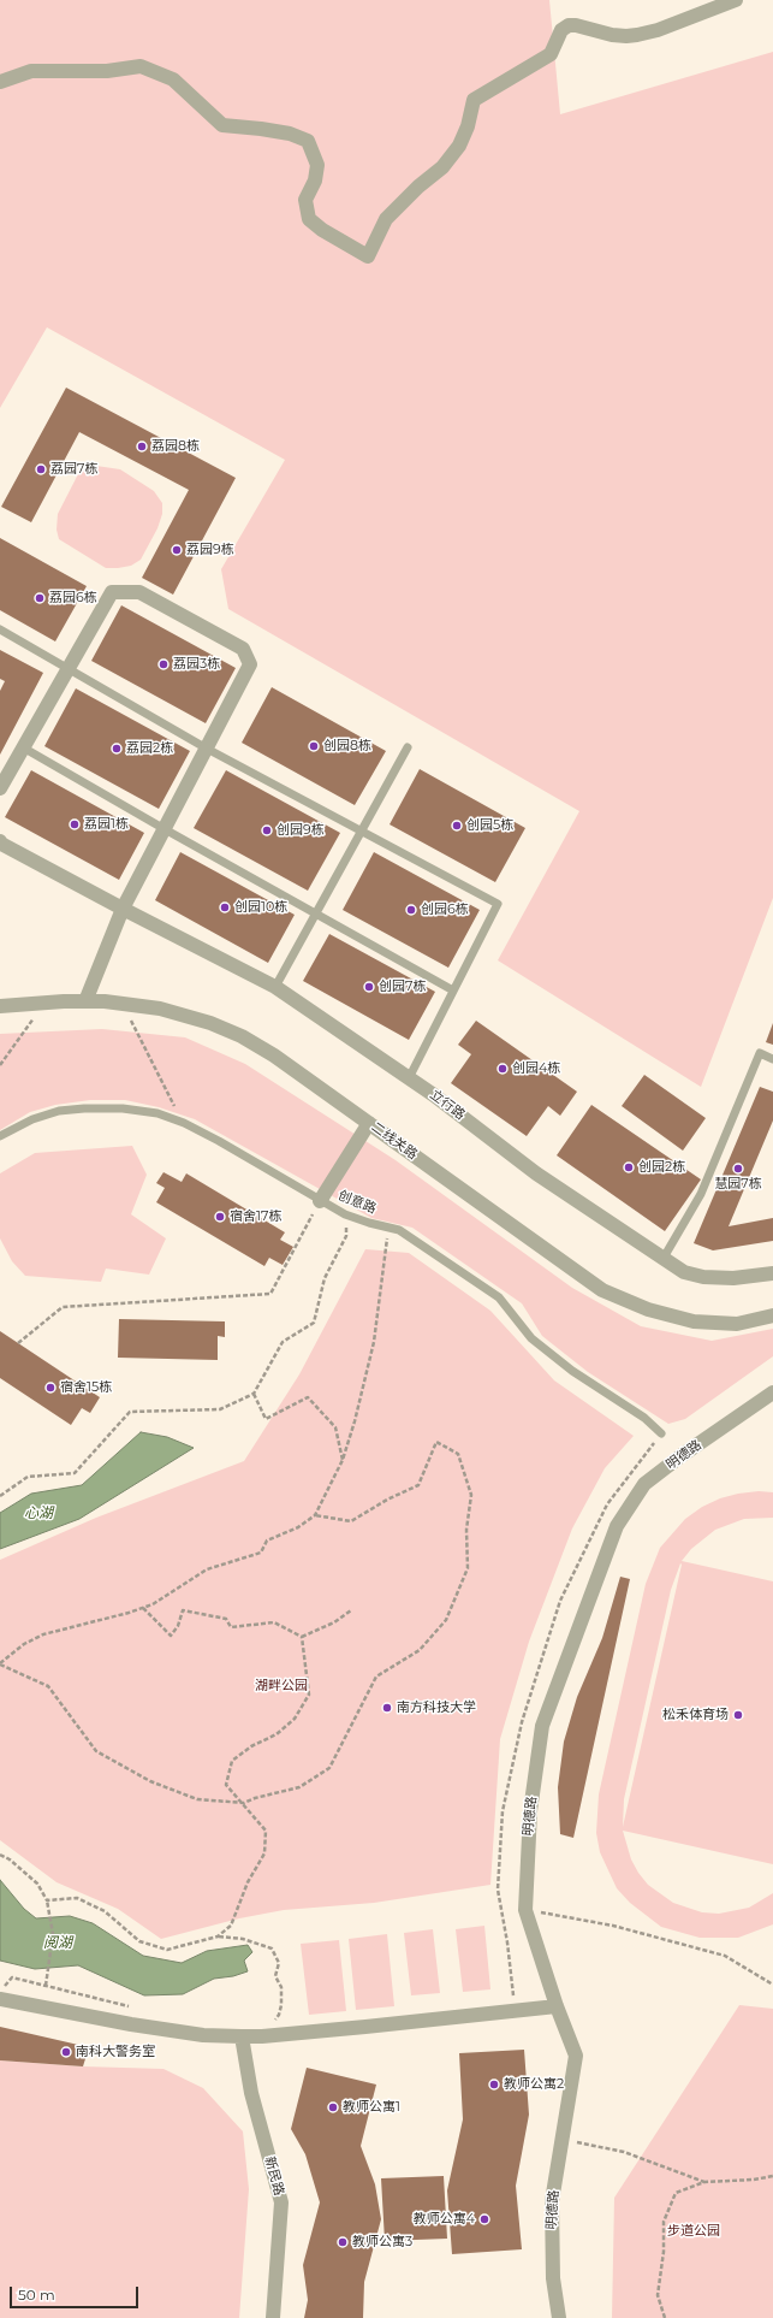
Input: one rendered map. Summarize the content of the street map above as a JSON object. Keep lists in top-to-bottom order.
{
  "streets": {
    "street": [
      "立行路",
      "二线关路",
      "明德路",
      "新民路"
    ],
    "lane": ["创意路"]
  },
  "water": ["心湖", "阅湖"],
  "parks": ["湖畔公园", "步道公园"],
  "places": [
    "荔园8栋",
    "荔园7栋",
    "荔园9栋",
    "荔园6栋",
    "荔园3栋",
    "创园8栋",
    "荔园2栋",
    "荔园1栋",
    "创园5栋",
    "创园9栋",
    "创园10栋",
    "创园6栋",
    "创园7栋",
    "创园4栋",
    "创园2栋",
    "慧园7栋",
    "宿舍17栋",
    "宿舍15栋",
    "南方科技大学",
    "松禾体育场",
    "南科大警务室",
    "教师公寓2",
    "教师公寓1",
    "教师公寓4",
    "教师公寓3"
  ],
  "scale_bar": "50 m"
}
